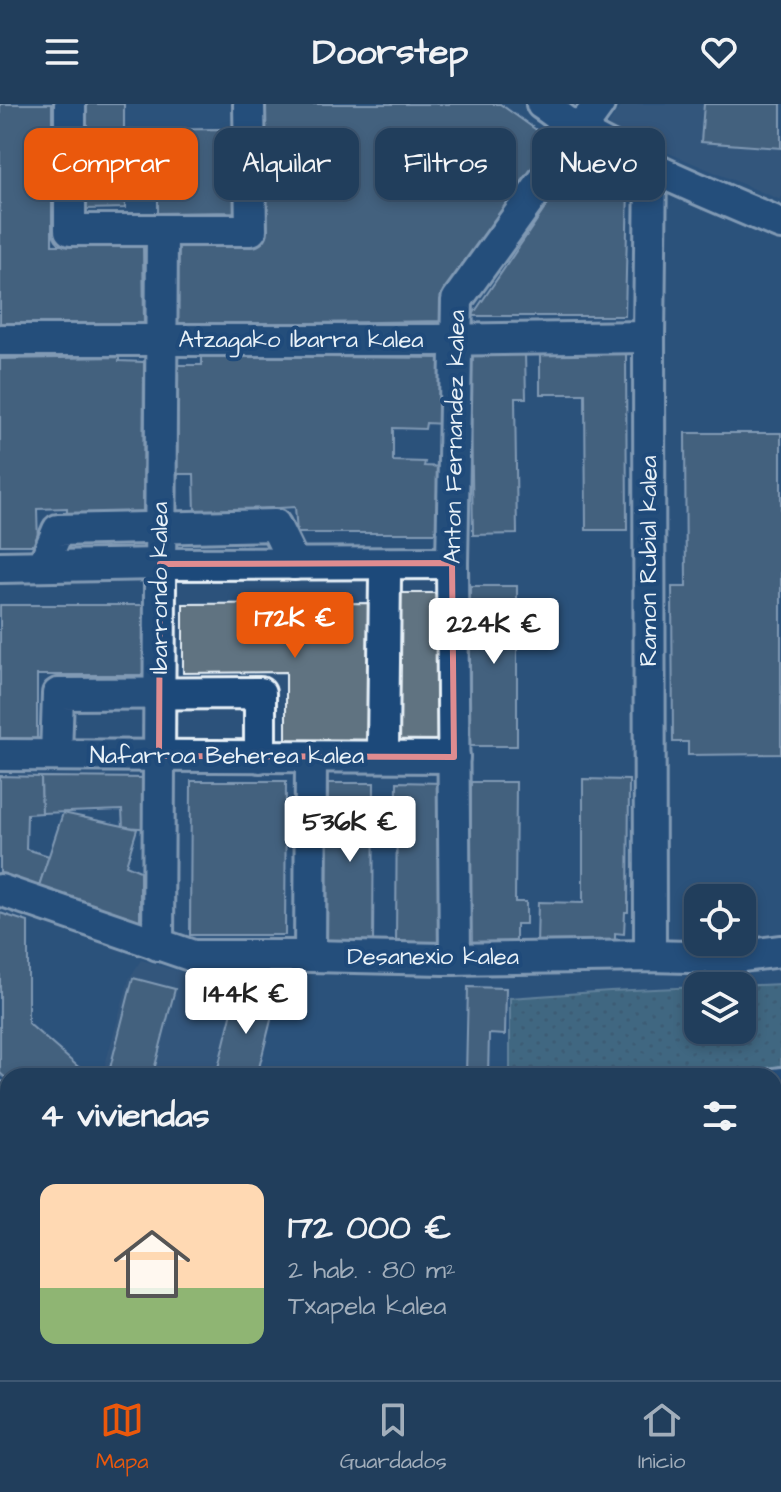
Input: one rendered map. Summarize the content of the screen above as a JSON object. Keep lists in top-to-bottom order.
{
  "streets": {
    "street": [
      "Atzagako Ibarra kalea",
      "Anton Fernandez kalea",
      "Ramon Rubial kalea",
      "Ibarrondo kalea",
      "Nafarroa Beherea kalea",
      "Desanexio kalea"
    ]
  },
  "crossings": [
    ["Atzagako Ibarra kalea", "Anton Fernandez kalea"],
    ["Atzagako Ibarra kalea", "Ramon Rubial kalea"],
    ["Atzagako Ibarra kalea", "Ibarrondo kalea"],
    ["Anton Fernandez kalea", "Nafarroa Beherea kalea"],
    ["Anton Fernandez kalea", "Desanexio kalea"],
    ["Ramon Rubial kalea", "Desanexio kalea"],
    ["Ibarrondo kalea", "Nafarroa Beherea kalea"],
    ["Ibarrondo kalea", "Desanexio kalea"]
  ],
  "page": {
    "header": "Doorstep",
    "chip": [
      "Comprar",
      "Alquilar",
      "Filtros",
      "Nuevo"
    ],
    "price": [
      "172K €",
      "224K €",
      "536K €",
      "144K €"
    ],
    "heading": "4 viviendas",
    "list": [
      {
        "name": "172 000 €",
        "note": "2 hab. · 80 m² · Txapela kalea"
      }
    ],
    "tabs": ["Mapa", "Guardados", "Inicio"]
  }
}
